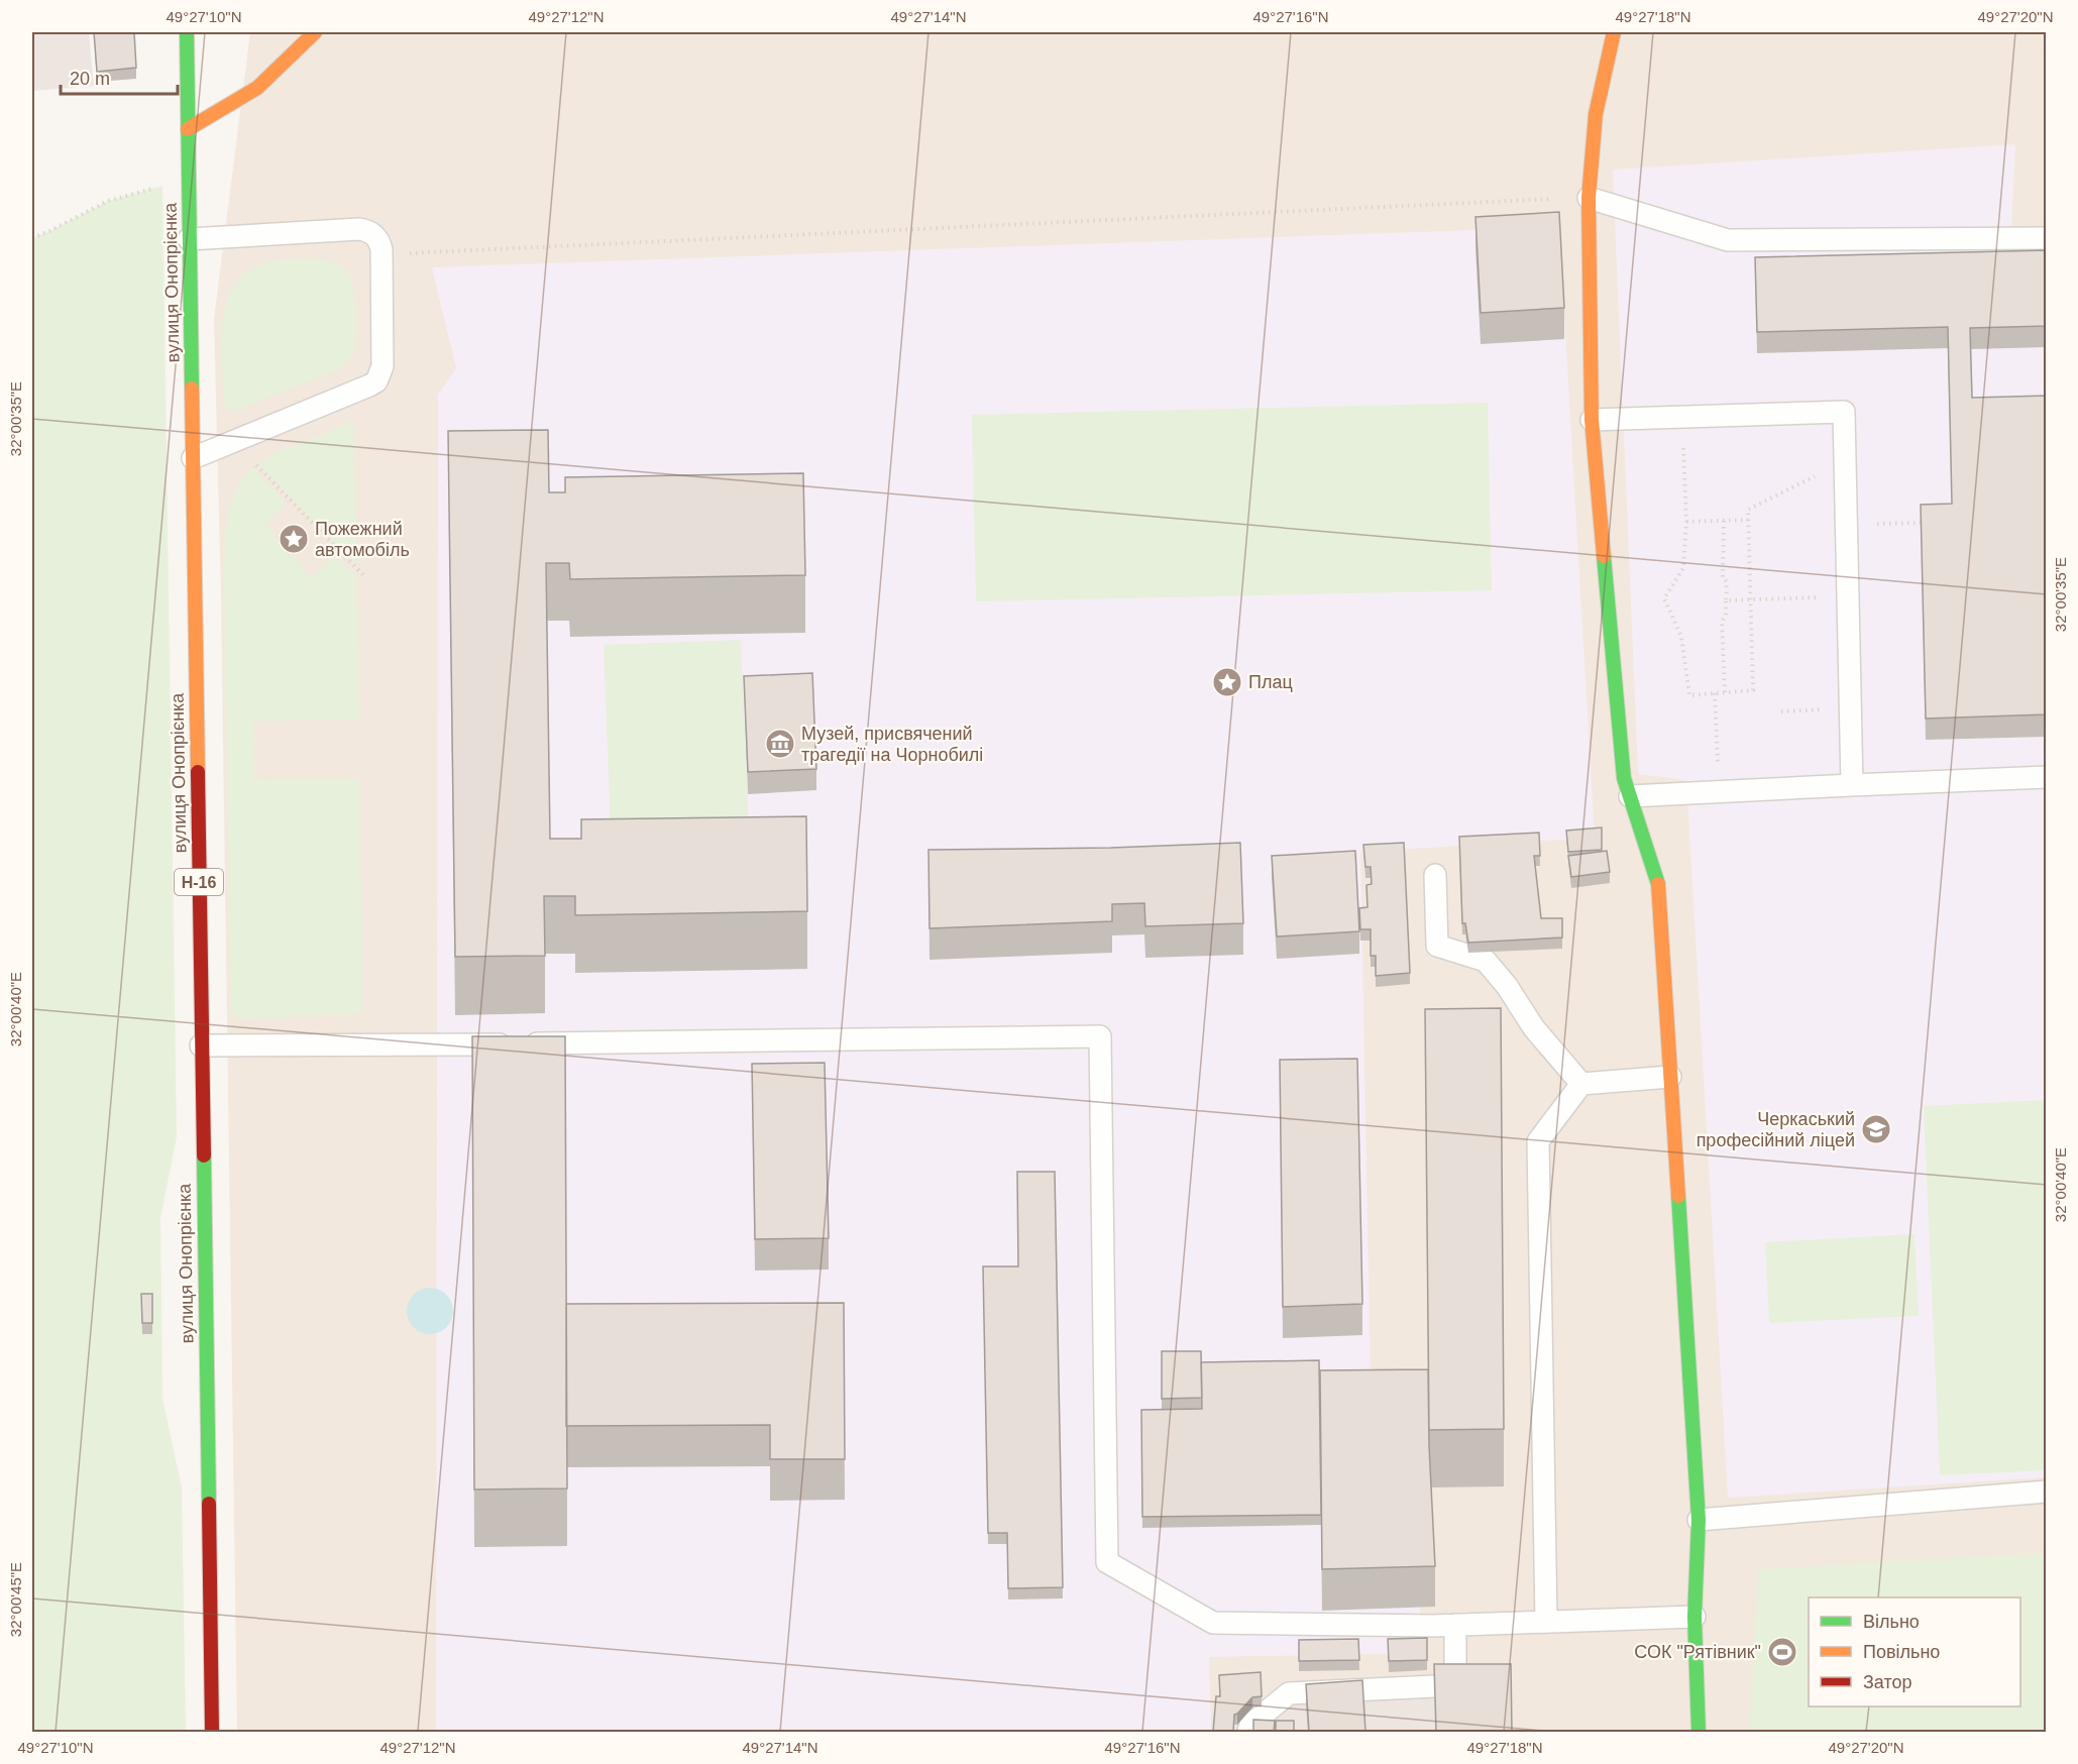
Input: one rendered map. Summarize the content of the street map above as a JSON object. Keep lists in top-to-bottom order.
{
  "streets": {
    "street": ["вулиця Онопрієнка", "Н-16"]
  },
  "places": {
    "place": ["Пожежний автомобіль", "Плац"],
    "museum": ["Музей, присвячений трагедії на Чорнобилі"],
    "school or university": ["Черкаський професійний ліцей"],
    "sports": ["СОК \"Рятівник\""]
  },
  "legend": ["Вільно", "Повільно", "Затор"],
  "scale_bar": "20 m",
  "coordinates": [
    "49°27'10\"N",
    "49°27'12\"N",
    "49°27'14\"N",
    "49°27'16\"N",
    "49°27'18\"N",
    "49°27'20\"N",
    "32°00'35\"E",
    "32°00'40\"E",
    "32°00'45\"E"
  ]
}
